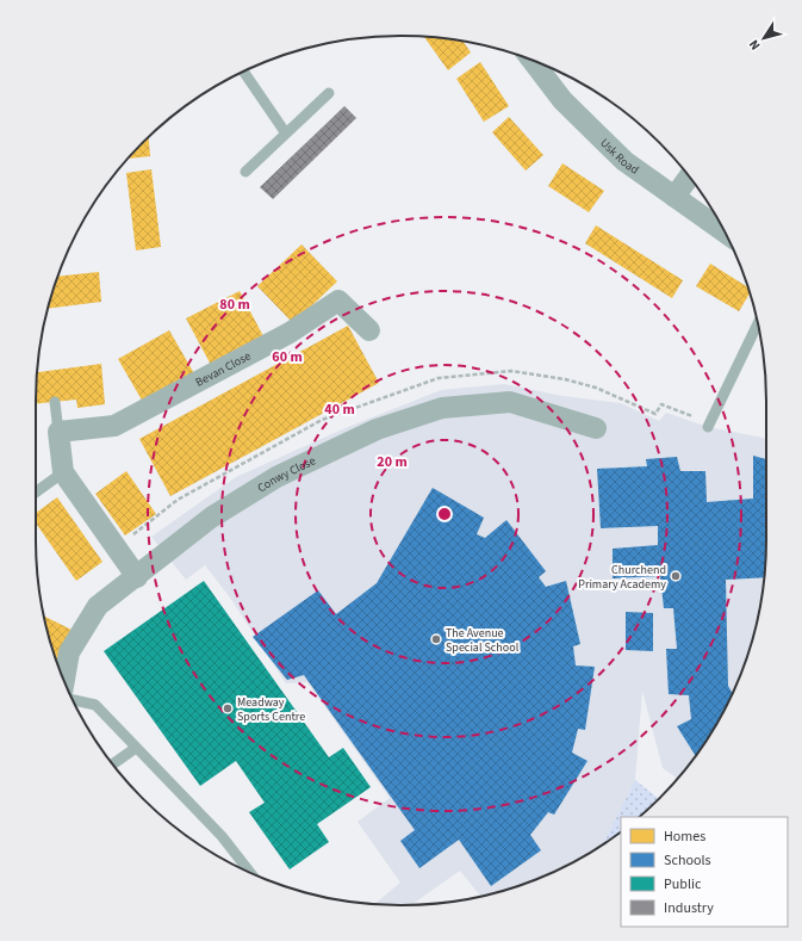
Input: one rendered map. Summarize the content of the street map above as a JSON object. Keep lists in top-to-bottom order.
{
  "streets": {
    "street": ["Usk Road", "Bevan Close", "Conwy Close"]
  },
  "places": ["Churchend Primary Academy", "The Avenue Special School", "Meadway Sports Centre"],
  "legend": [
    "Homes",
    "Schools",
    "Public",
    "Industry"
  ],
  "north": "bottom left",
  "rings": [
    "80 m",
    "60 m",
    "40 m",
    "20 m"
  ]
}
